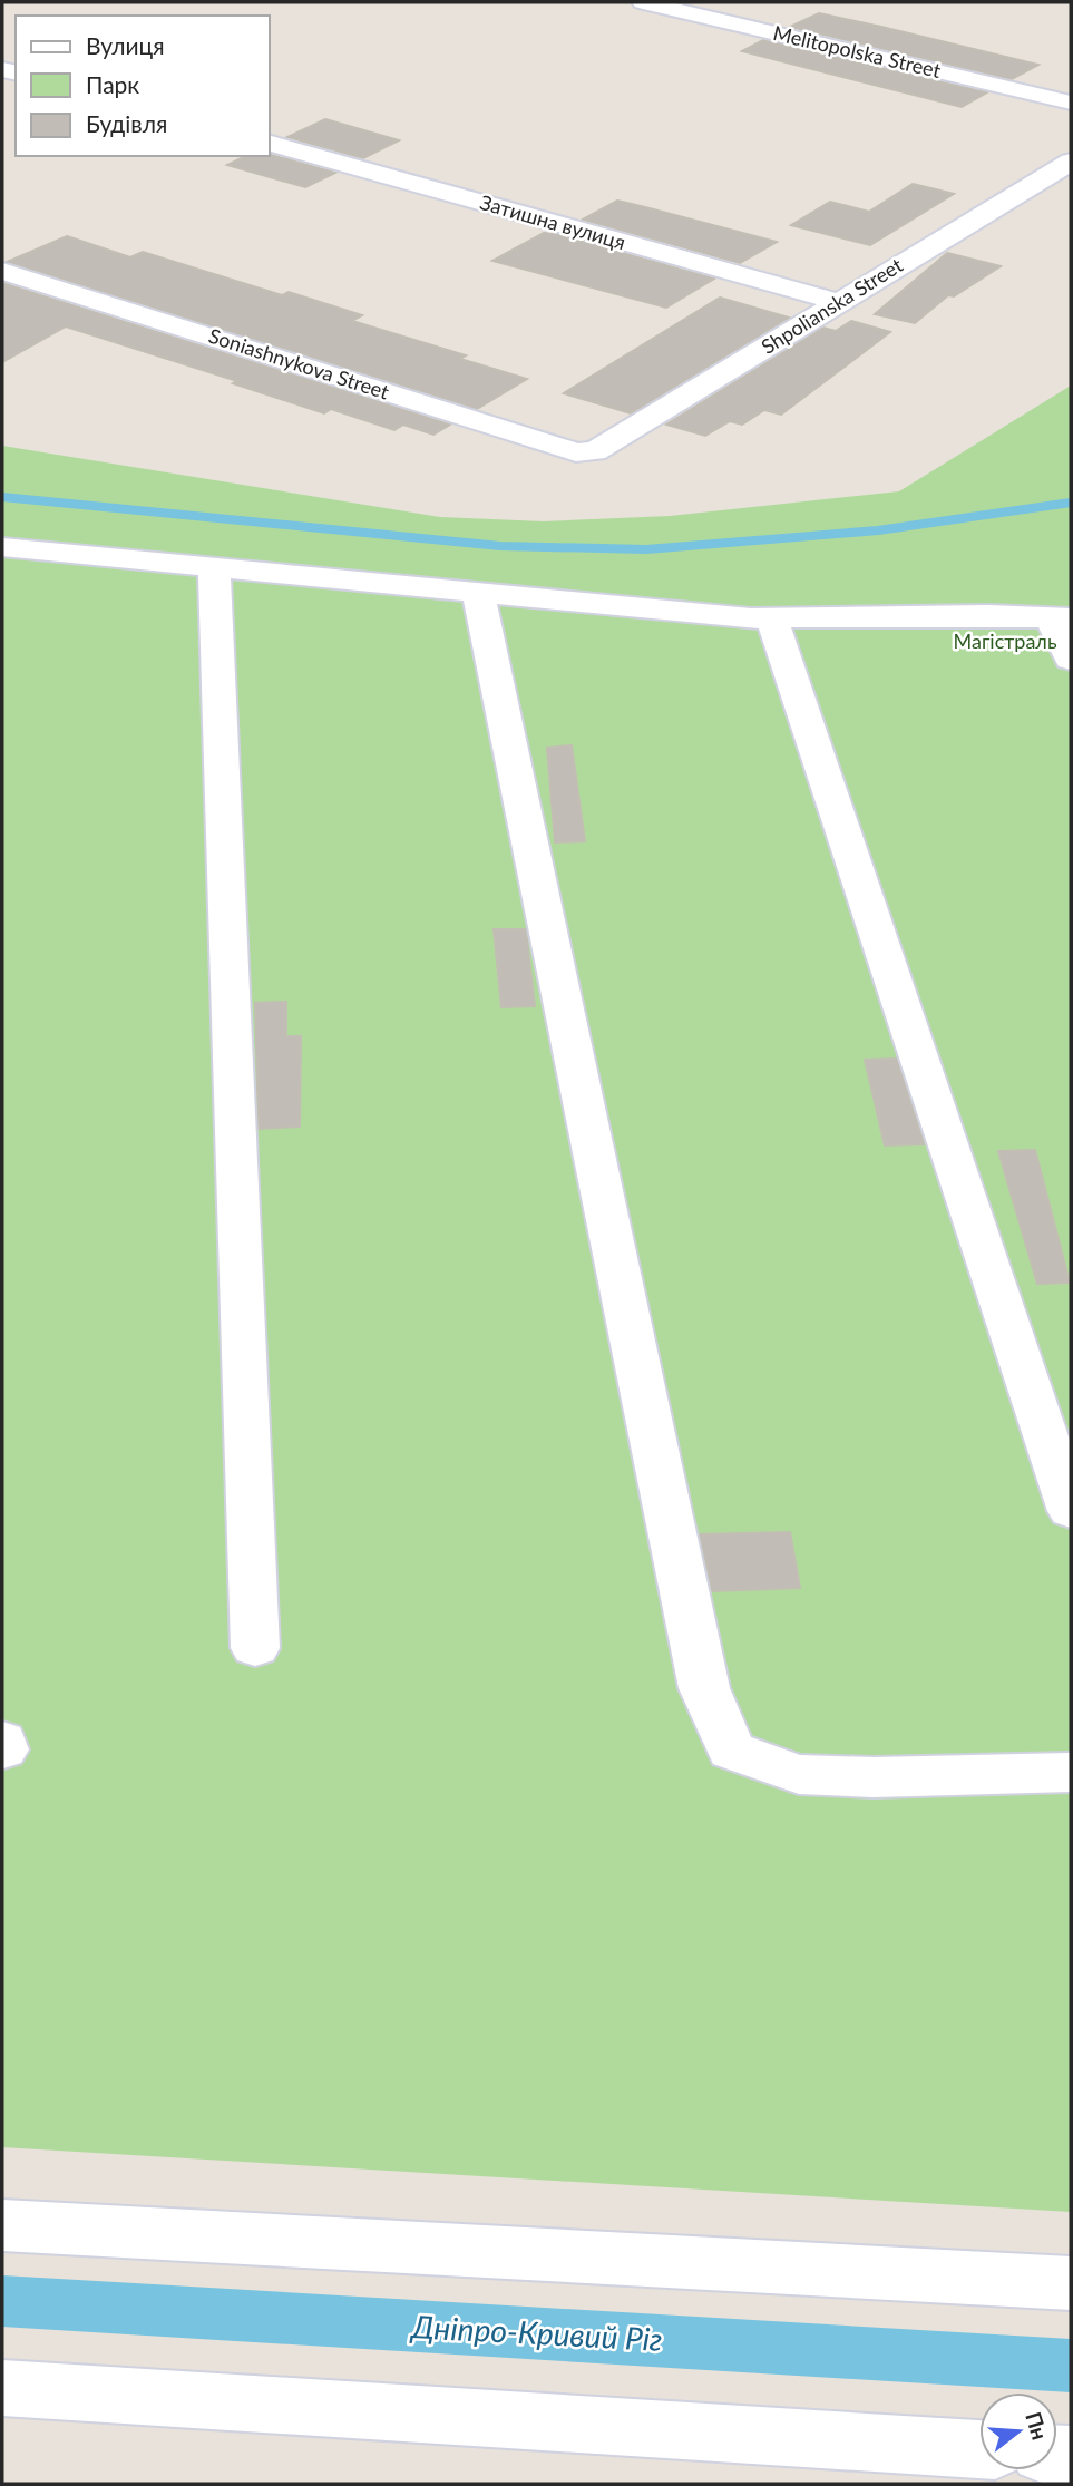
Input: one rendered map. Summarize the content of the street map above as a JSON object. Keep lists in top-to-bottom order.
{
  "streets": {
    "street": [
      "Melitopolska Street",
      "Затишна вулиця",
      "Shpolianska Street",
      "Soniashnykova Street"
    ]
  },
  "crossings": [
    ["Затишна вулиця", "Shpolianska Street"],
    ["Shpolianska Street", "Soniashnykova Street"]
  ],
  "water": ["Дніпро-Кривий Ріг"],
  "parks": ["Магістраль"],
  "legend": ["Вулиця", "Парк", "Будівля"],
  "north": "right"
}
